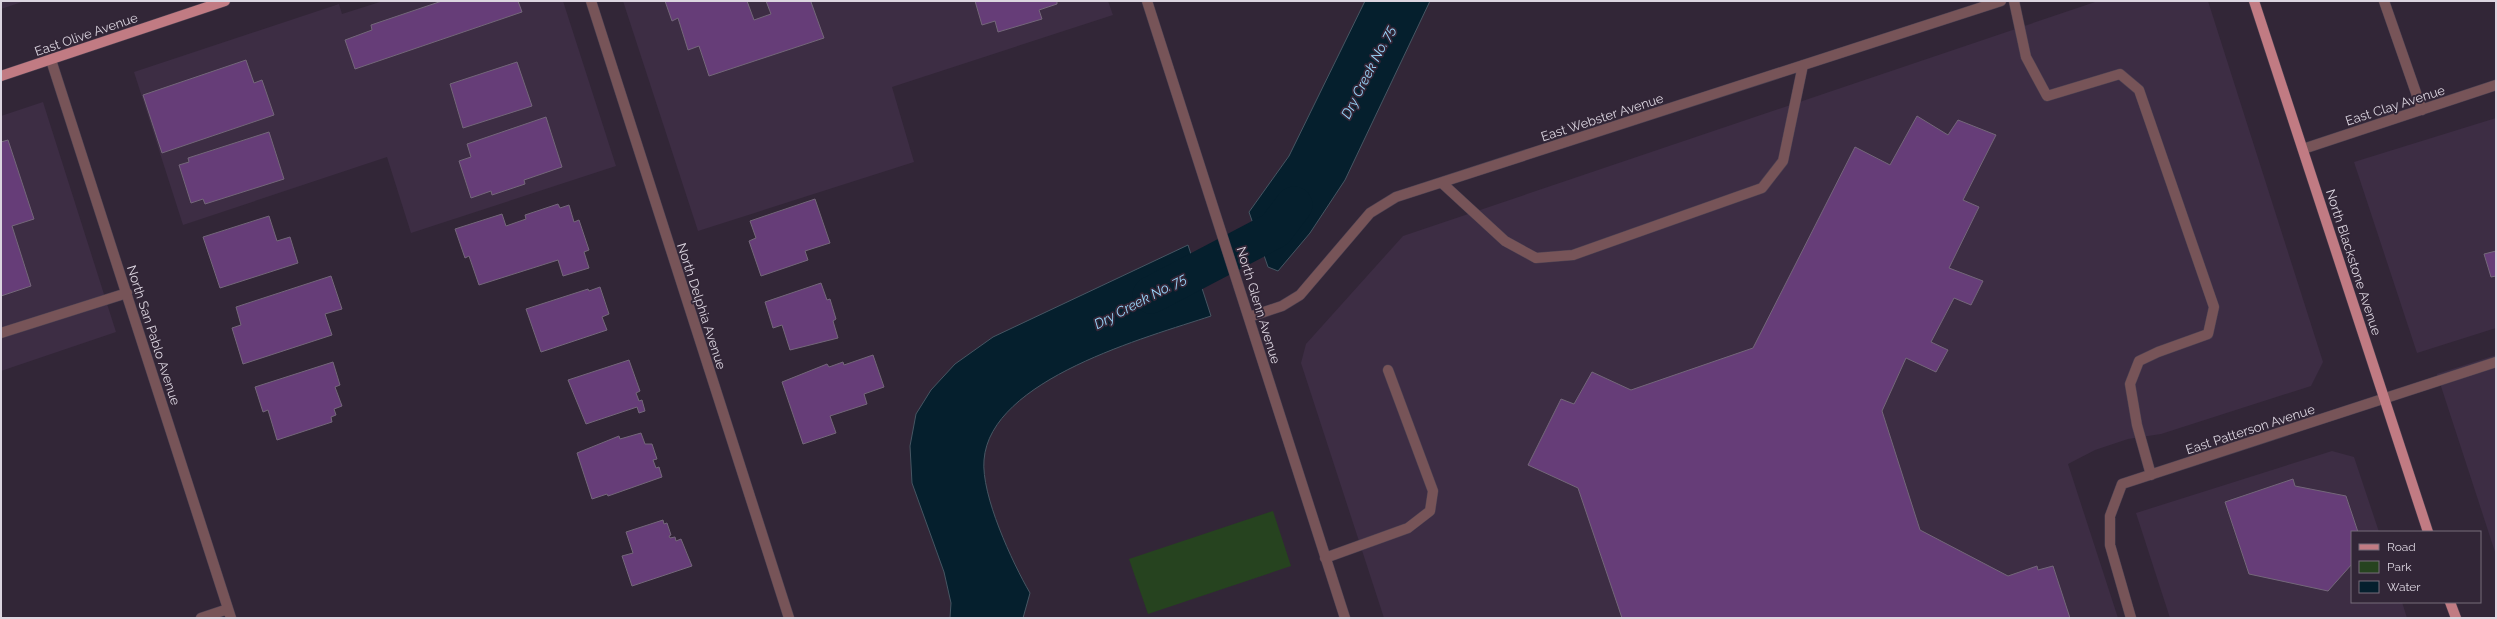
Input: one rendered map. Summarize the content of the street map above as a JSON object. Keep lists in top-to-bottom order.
{
  "streets": {
    "main road": ["East Olive Avenue", "North Blackstone Avenue"],
    "street": [
      "East Clay Avenue",
      "East Webster Avenue",
      "North Glenn Avenue",
      "North Delphia Avenue",
      "North San Pablo Avenue",
      "East Patterson Avenue"
    ]
  },
  "crossings": [
    ["East Olive Avenue", "North San Pablo Avenue"],
    ["East Clay Avenue", "North Blackstone Avenue"],
    ["East Webster Avenue", "North Glenn Avenue"],
    ["North Blackstone Avenue", "East Patterson Avenue"]
  ],
  "water": ["Dry Creek No. 75"],
  "legend": ["Road", "Park", "Water"]
}
